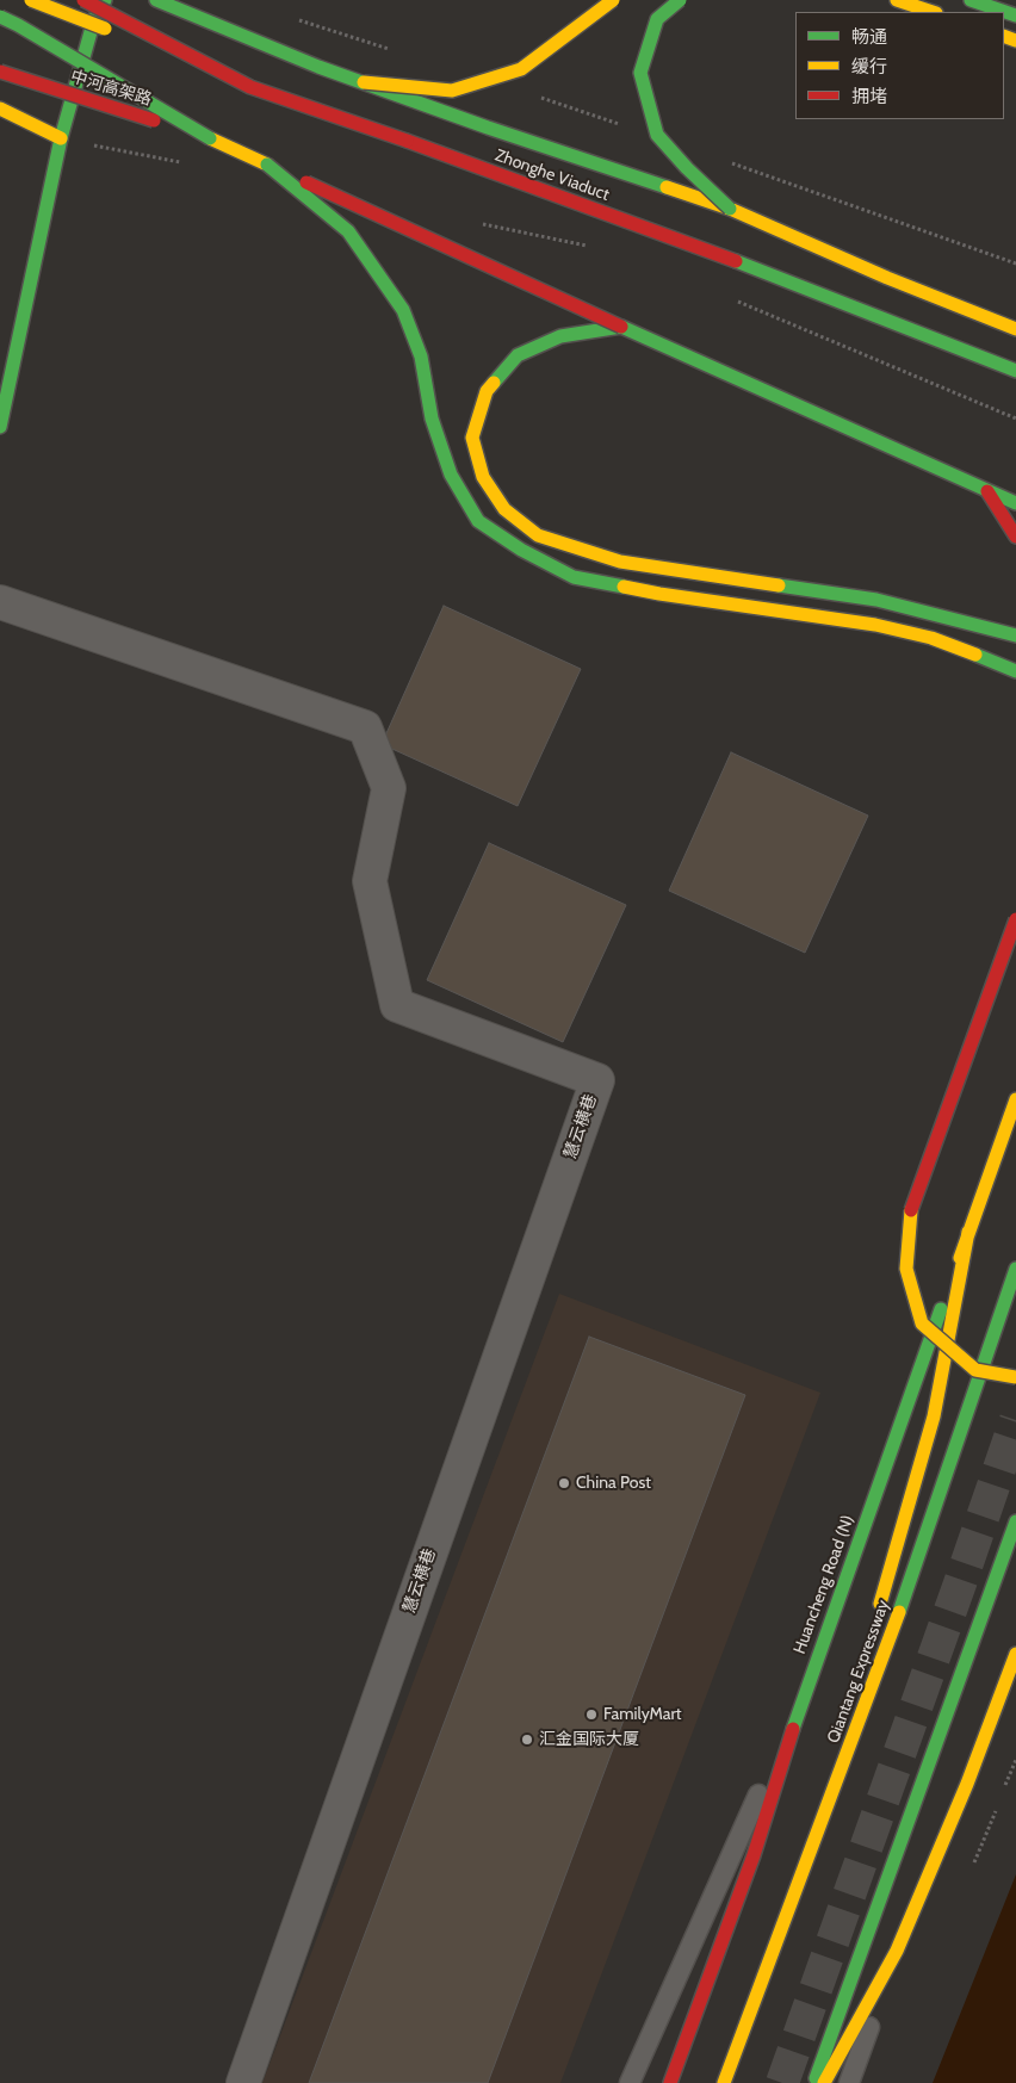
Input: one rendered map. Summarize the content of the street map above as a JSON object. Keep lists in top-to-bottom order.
{
  "streets": {
    "main road": [
      "中河高架路",
      "Zhonghe Viaduct",
      "Huancheng Road (N)",
      "Qiantang Expressway"
    ],
    "street": ["慧云横巷"]
  },
  "places": ["China Post", "FamilyMart", "汇金国际大厦"],
  "legend": ["畅通", "缓行", "拥堵"]
}
